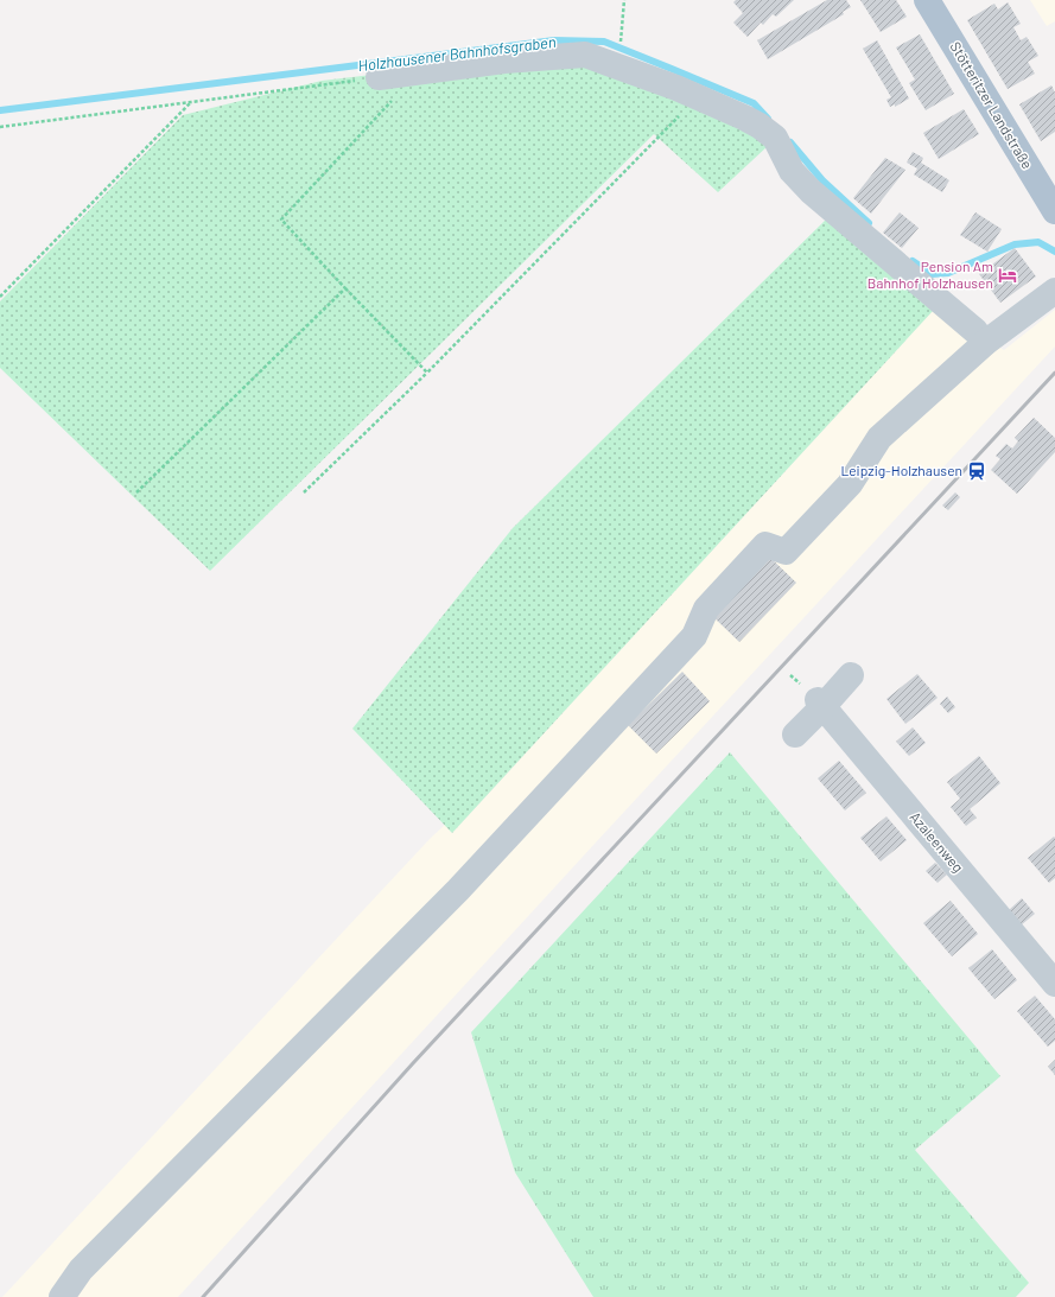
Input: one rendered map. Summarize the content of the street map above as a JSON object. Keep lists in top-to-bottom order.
{
  "streets": {
    "main road": ["Stötteritzer Landstraße"],
    "street": ["Azaleenweg"]
  },
  "water": ["Holzhausener Bahnhofsgraben"],
  "places": {
    "hotel": ["Pension Am Bahnhof Holzhausen"],
    "station": ["Leipzig-Holzhausen"]
  }
}
